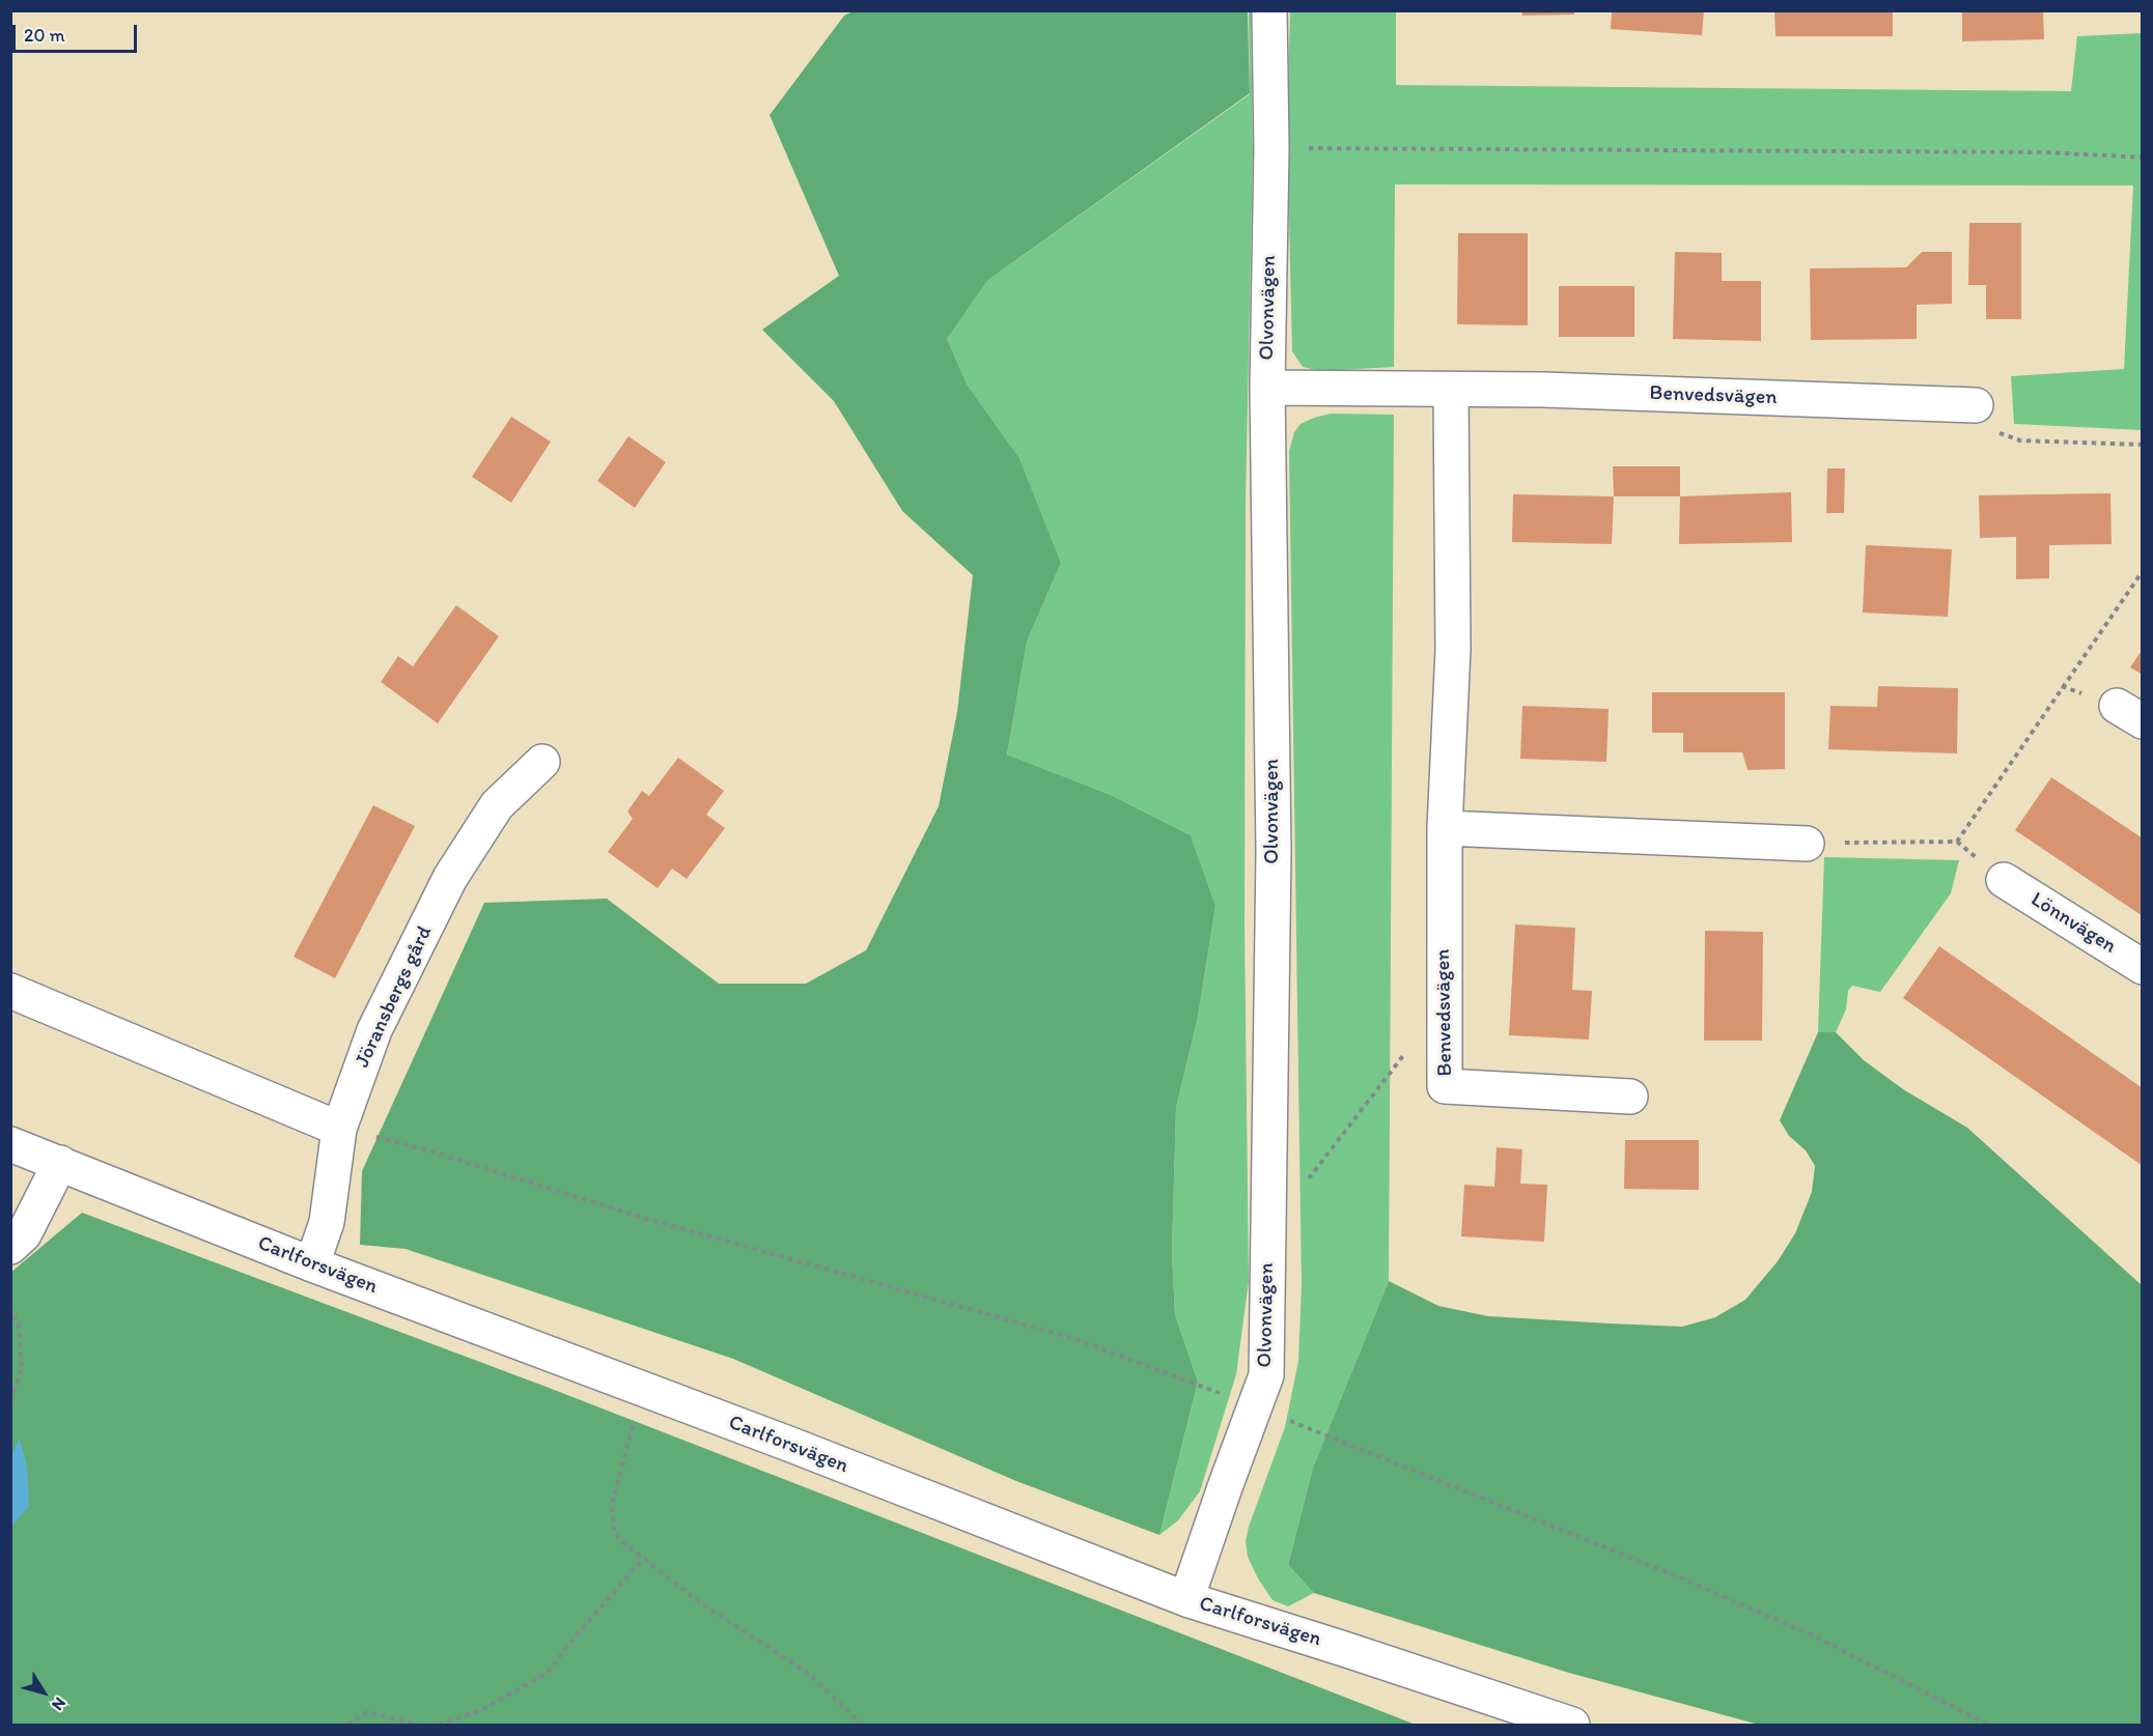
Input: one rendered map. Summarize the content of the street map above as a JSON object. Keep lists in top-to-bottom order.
{
  "streets": {
    "street": [
      "Olvonvägen",
      "Benvedsvägen",
      "Lönnvägen",
      "Jöransbergs gård",
      "Carlforsvägen"
    ]
  },
  "crossings": [
    ["Olvonvägen", "Benvedsvägen"],
    ["Olvonvägen", "Carlforsvägen"],
    ["Jöransbergs gård", "Carlforsvägen"]
  ],
  "scale_bar": "20 m",
  "north": "bottom right"
}
